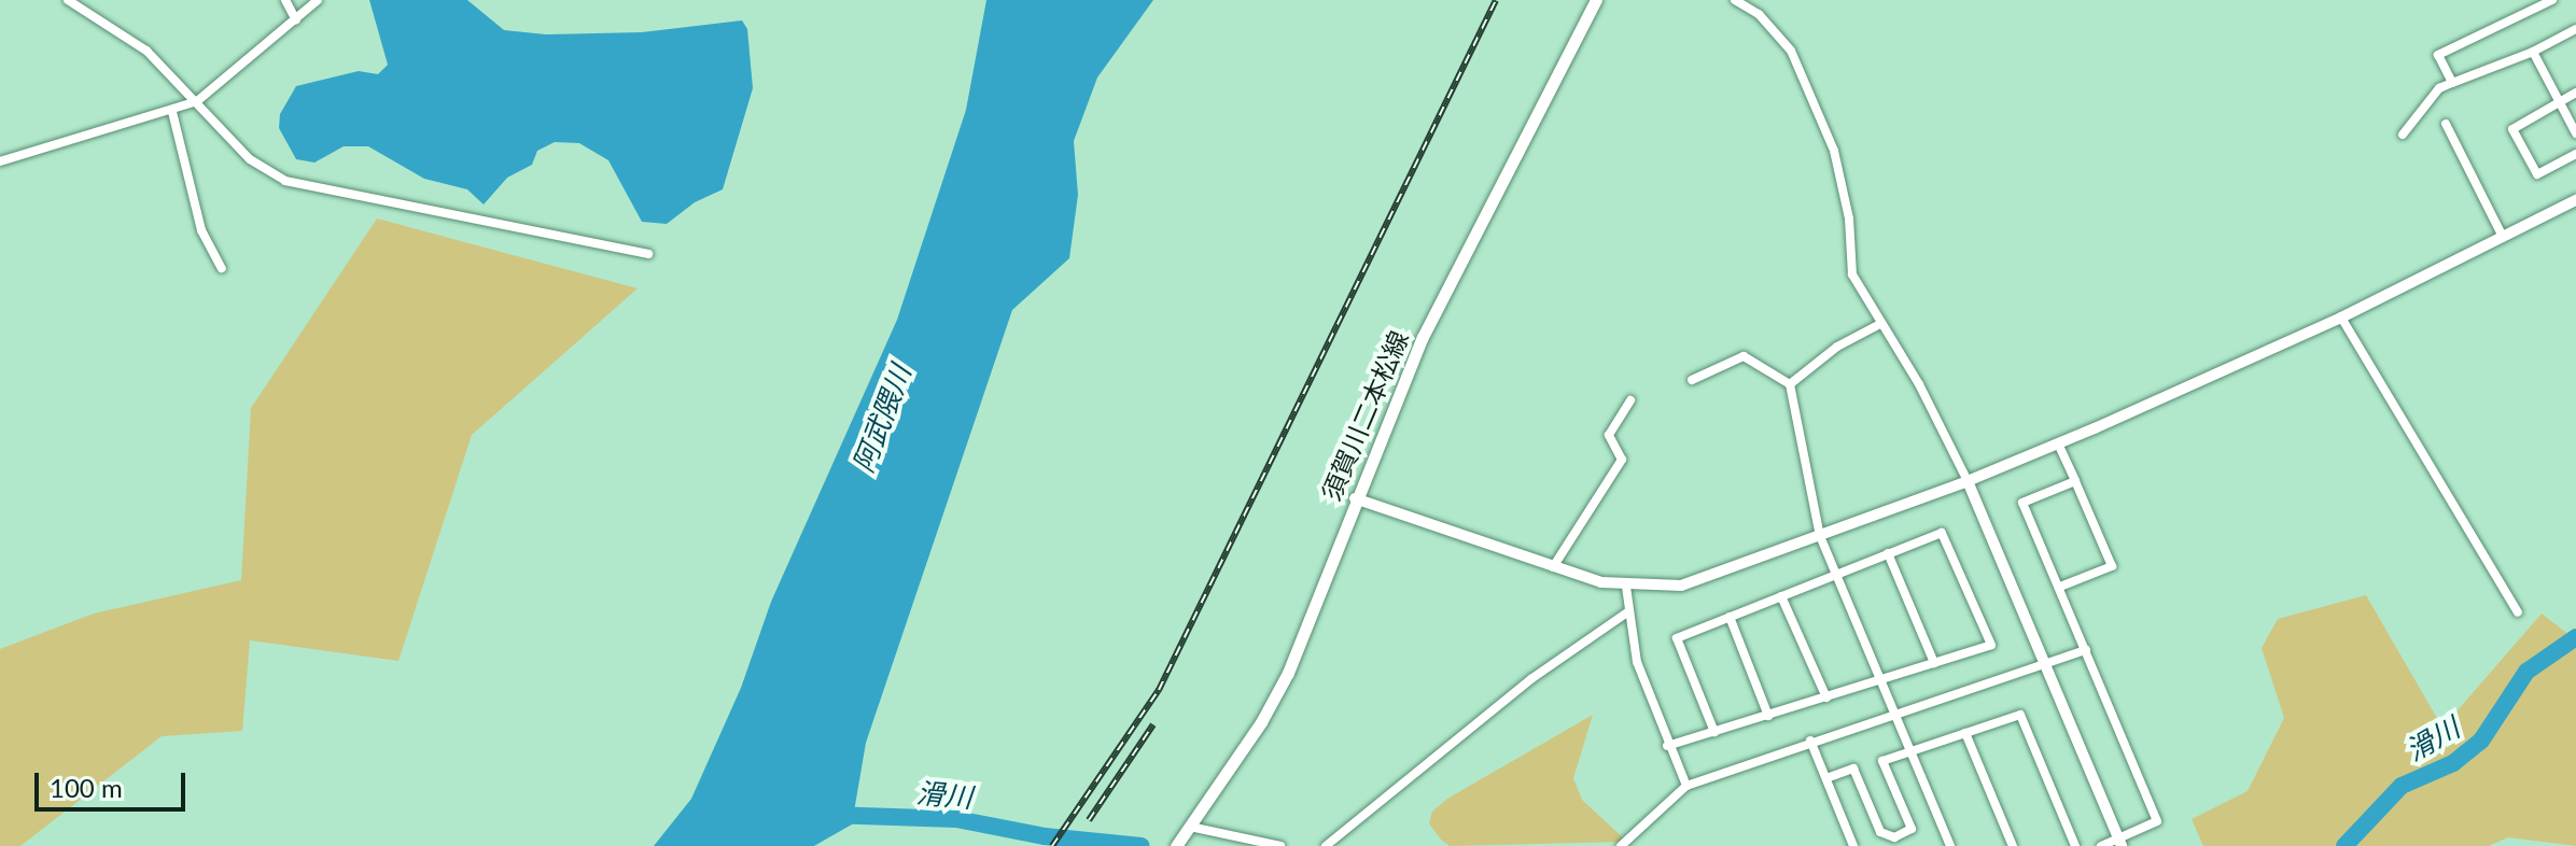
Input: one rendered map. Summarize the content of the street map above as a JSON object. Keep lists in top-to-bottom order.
{
  "streets": {
    "main road": ["須賀川二本松線"]
  },
  "water": ["阿武隈川", "滑川"],
  "scale_bar": "100 m"
}
